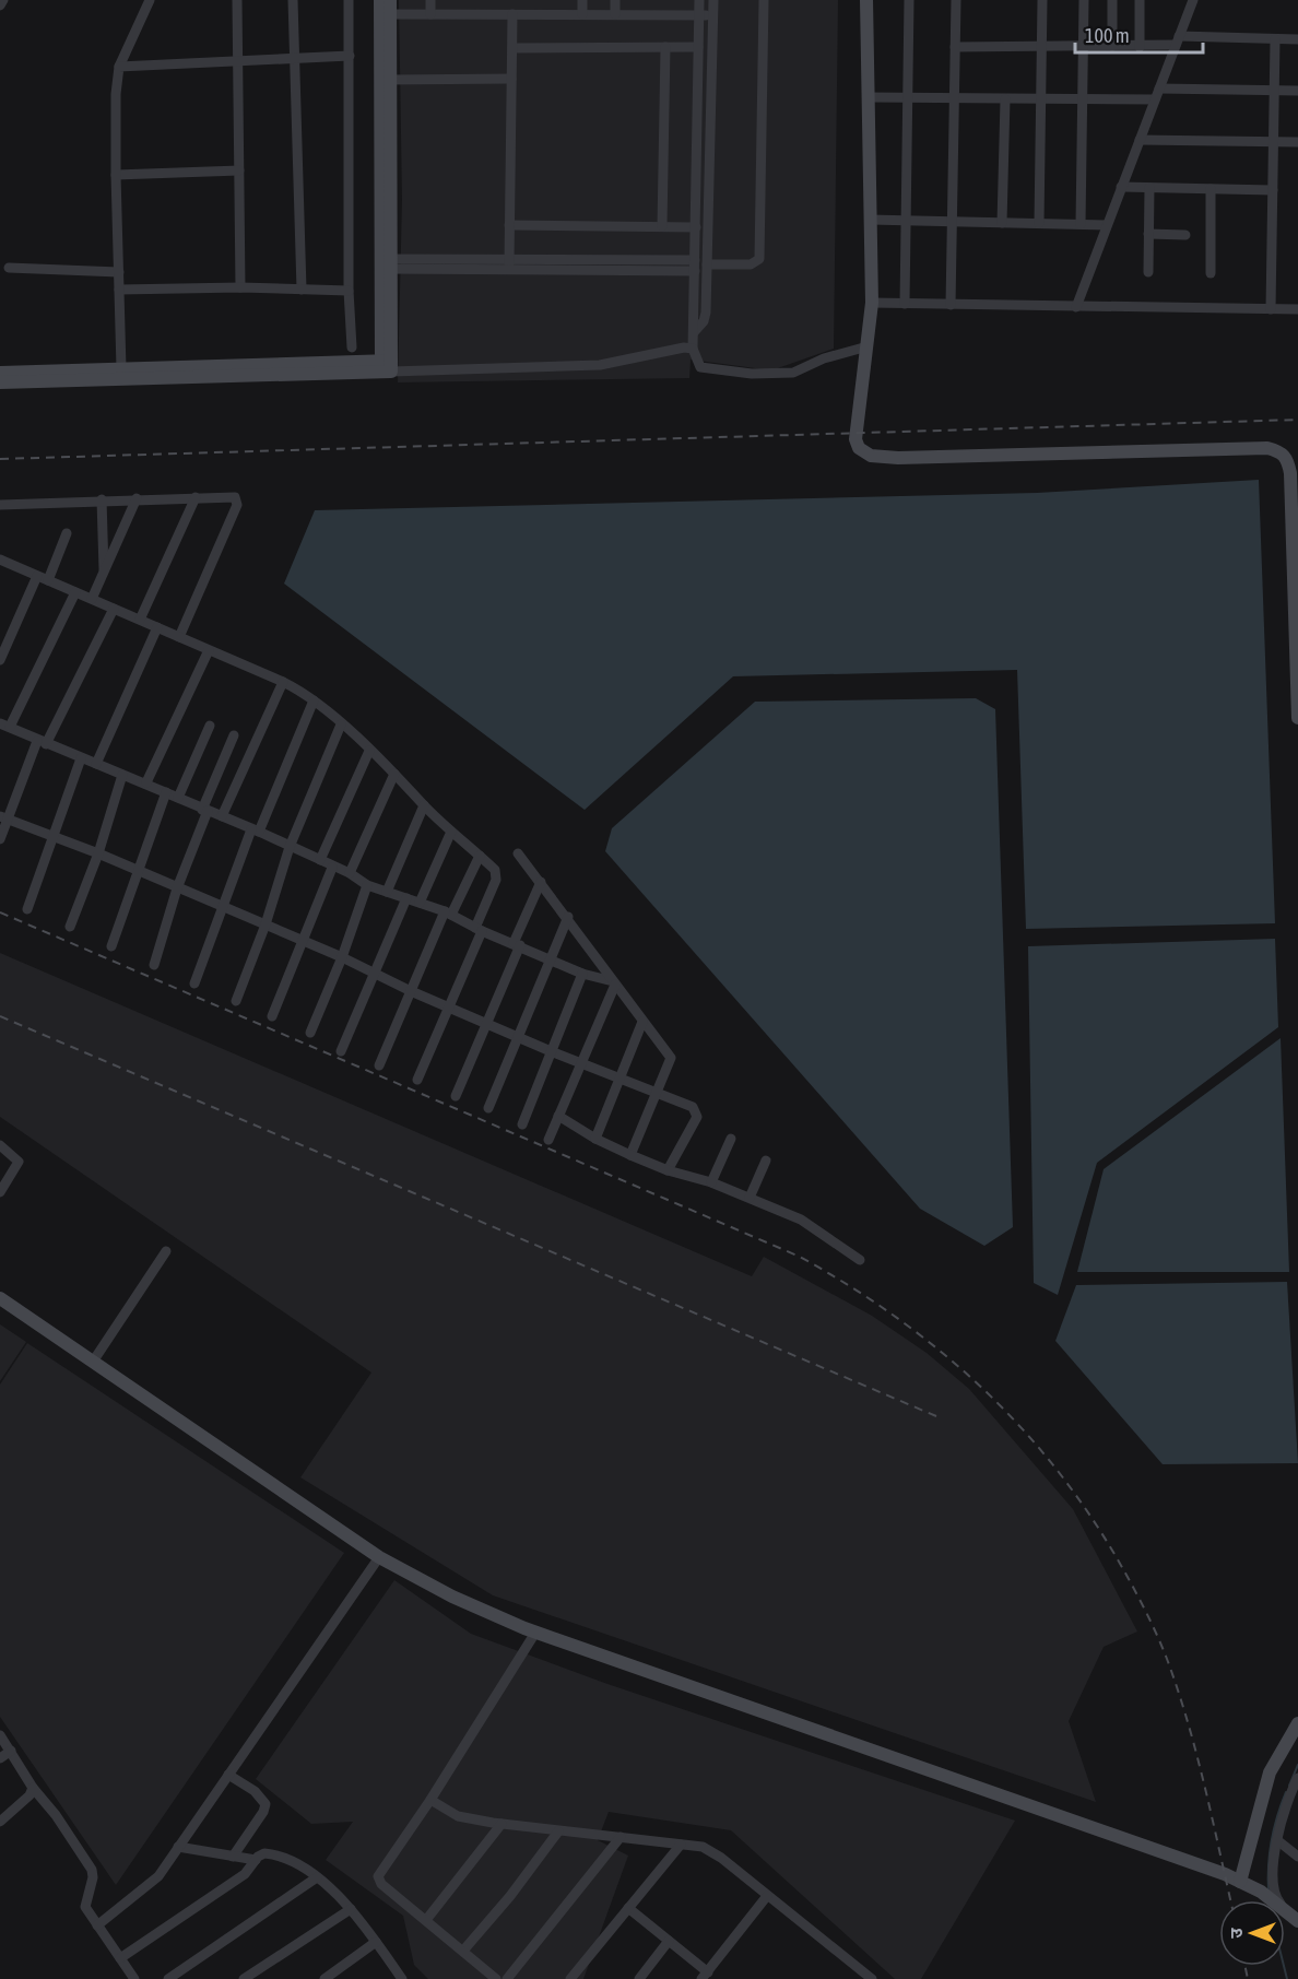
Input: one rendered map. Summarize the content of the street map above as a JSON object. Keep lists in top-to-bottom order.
{
  "scale_bar": "100 m",
  "north": "left"
}
